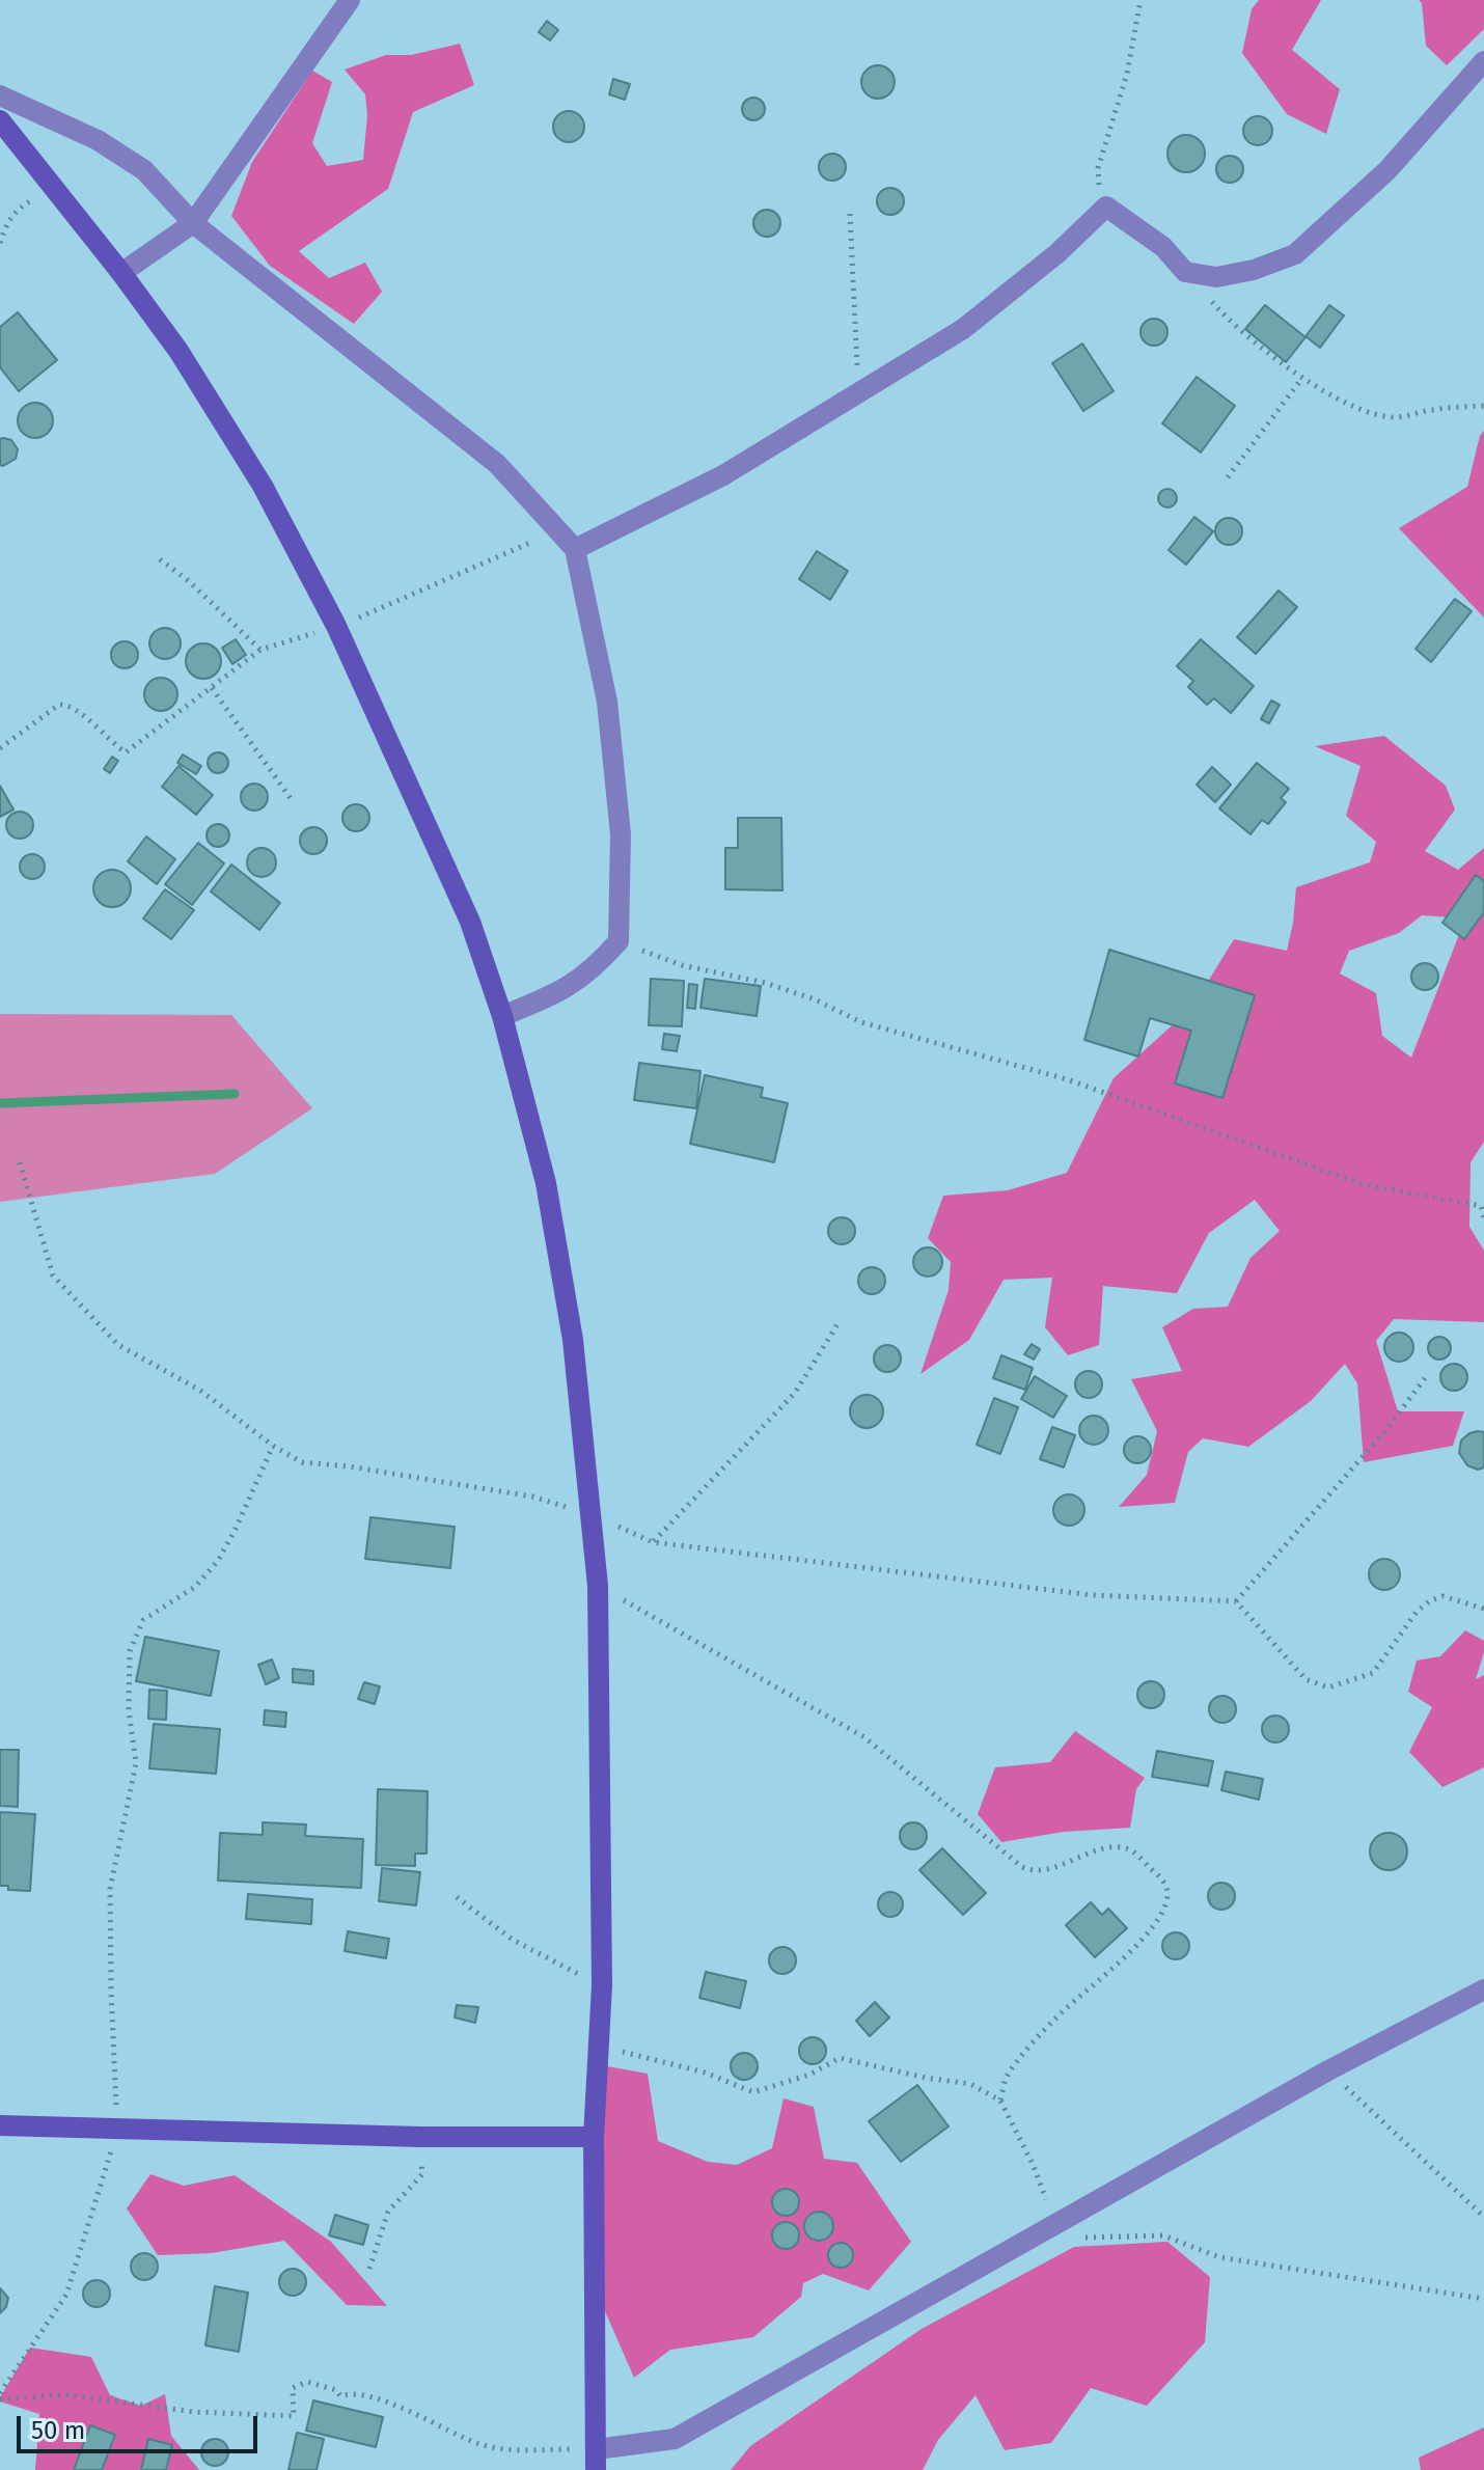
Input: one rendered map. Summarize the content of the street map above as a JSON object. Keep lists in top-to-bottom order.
{
  "scale_bar": "50 m"
}
